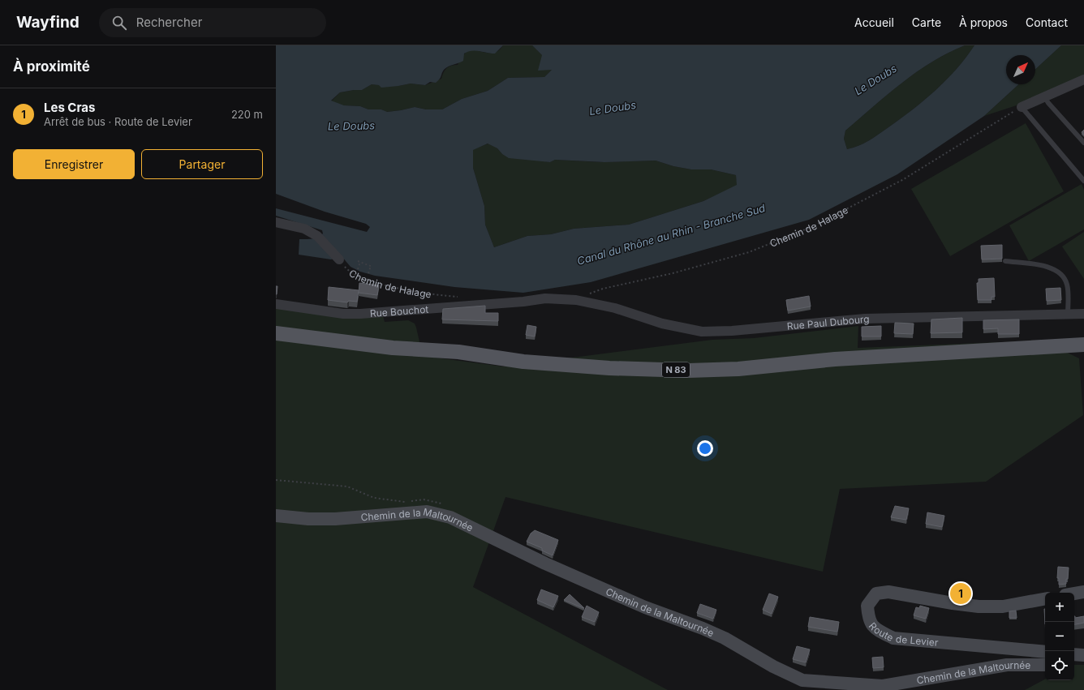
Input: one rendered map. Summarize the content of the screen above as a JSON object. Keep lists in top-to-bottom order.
{
  "streets": {
    "main road": ["N 83"],
    "street": [
      "Chemin de Halage",
      "Rue Bouchot",
      "Rue Paul Dubourg",
      "Chemin de la Maltournée",
      "Route de Levier"
    ]
  },
  "crossings": [
    ["Chemin de Halage", "Rue Paul Dubourg"],
    ["Rue Bouchot", "Rue Paul Dubourg"]
  ],
  "water": ["Le Doubs", "Canal du Rhône au Rhin - Branche Sud"],
  "north": "top right",
  "page": {
    "header": "Wayfind",
    "search": "Rechercher",
    "nav": [
      "Accueil",
      "Carte",
      "À propos",
      "Contact"
    ],
    "heading": "À proximité",
    "list": [
      {
        "mark": "1",
        "name": "Les Cras",
        "note": "Arrêt de bus · Route de Levier",
        "value": "220 m"
      }
    ],
    "buttons": ["Enregistrer", "Partager"],
    "pins": "1",
    "map_buttons": ["+", "−"]
  }
}
